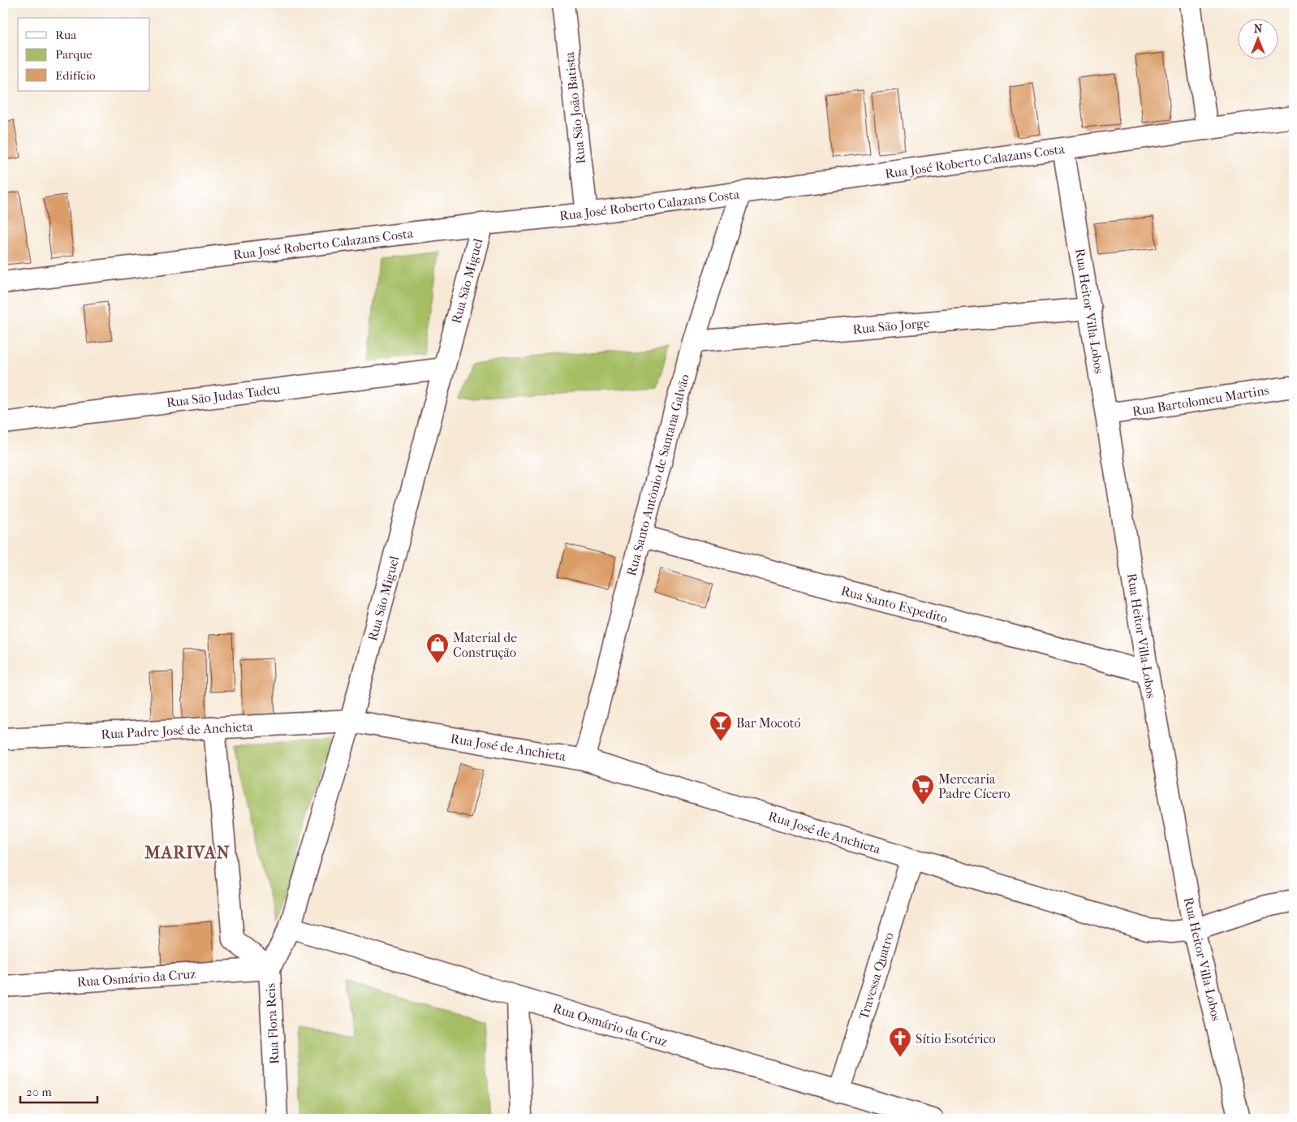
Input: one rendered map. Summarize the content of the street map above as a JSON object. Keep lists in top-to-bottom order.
{
  "streets": {
    "street": [
      "Rua São João Batista",
      "Rua José Roberto Calazans Costa",
      "Rua São Miguel",
      "Rua Heitor Villa-Lobos",
      "Rua São Jorge",
      "Rua São Judas Tadeu",
      "Rua Bartolomeu Martins",
      "Rua Santo Antônio de Santana Galvão",
      "Rua Santo Expedito",
      "Rua Padre José de Anchieta",
      "Rua José de Anchieta",
      "Travessa Quatro",
      "Rua Osmário da Cruz",
      "Rua Flora Reis"
    ]
  },
  "crossings": [
    ["Rua São João Batista", "Rua José Roberto Calazans Costa"],
    ["Rua José Roberto Calazans Costa", "Rua São Miguel"],
    ["Rua José Roberto Calazans Costa", "Rua Heitor Villa-Lobos"],
    ["Rua José Roberto Calazans Costa", "Rua Santo Antônio de Santana Galvão"],
    ["Rua São Miguel", "Rua São Judas Tadeu"],
    ["Rua São Miguel", "Rua Padre José de Anchieta"],
    ["Rua São Miguel", "Rua José de Anchieta"],
    ["Rua São Miguel", "Rua Osmário da Cruz"],
    ["Rua São Miguel", "Rua Flora Reis"],
    ["Rua Heitor Villa-Lobos", "Rua São Jorge"],
    ["Rua Heitor Villa-Lobos", "Rua Bartolomeu Martins"],
    ["Rua Heitor Villa-Lobos", "Rua Santo Expedito"],
    ["Rua Heitor Villa-Lobos", "Rua José de Anchieta"],
    ["Rua São Jorge", "Rua Santo Antônio de Santana Galvão"],
    ["Rua Santo Antônio de Santana Galvão", "Rua Santo Expedito"],
    ["Rua Santo Antônio de Santana Galvão", "Rua José de Anchieta"],
    ["Rua Padre José de Anchieta", "Rua José de Anchieta"],
    ["Rua Padre José de Anchieta", "Rua Flora Reis"],
    ["Rua José de Anchieta", "Travessa Quatro"],
    ["Travessa Quatro", "Rua Osmário da Cruz"],
    ["Rua Osmário da Cruz", "Rua Flora Reis"]
  ],
  "districts": ["MARIVAN"],
  "places": {
    "shop": ["Material de Construção"],
    "bar": ["Bar Mocotó"],
    "supermarket": ["Mercearia Padre Cícero"],
    "church": ["Sítio Esotérico"]
  },
  "legend": ["Rua", "Parque", "Edifício"],
  "scale_bar": "20 m",
  "north": "top"
}
